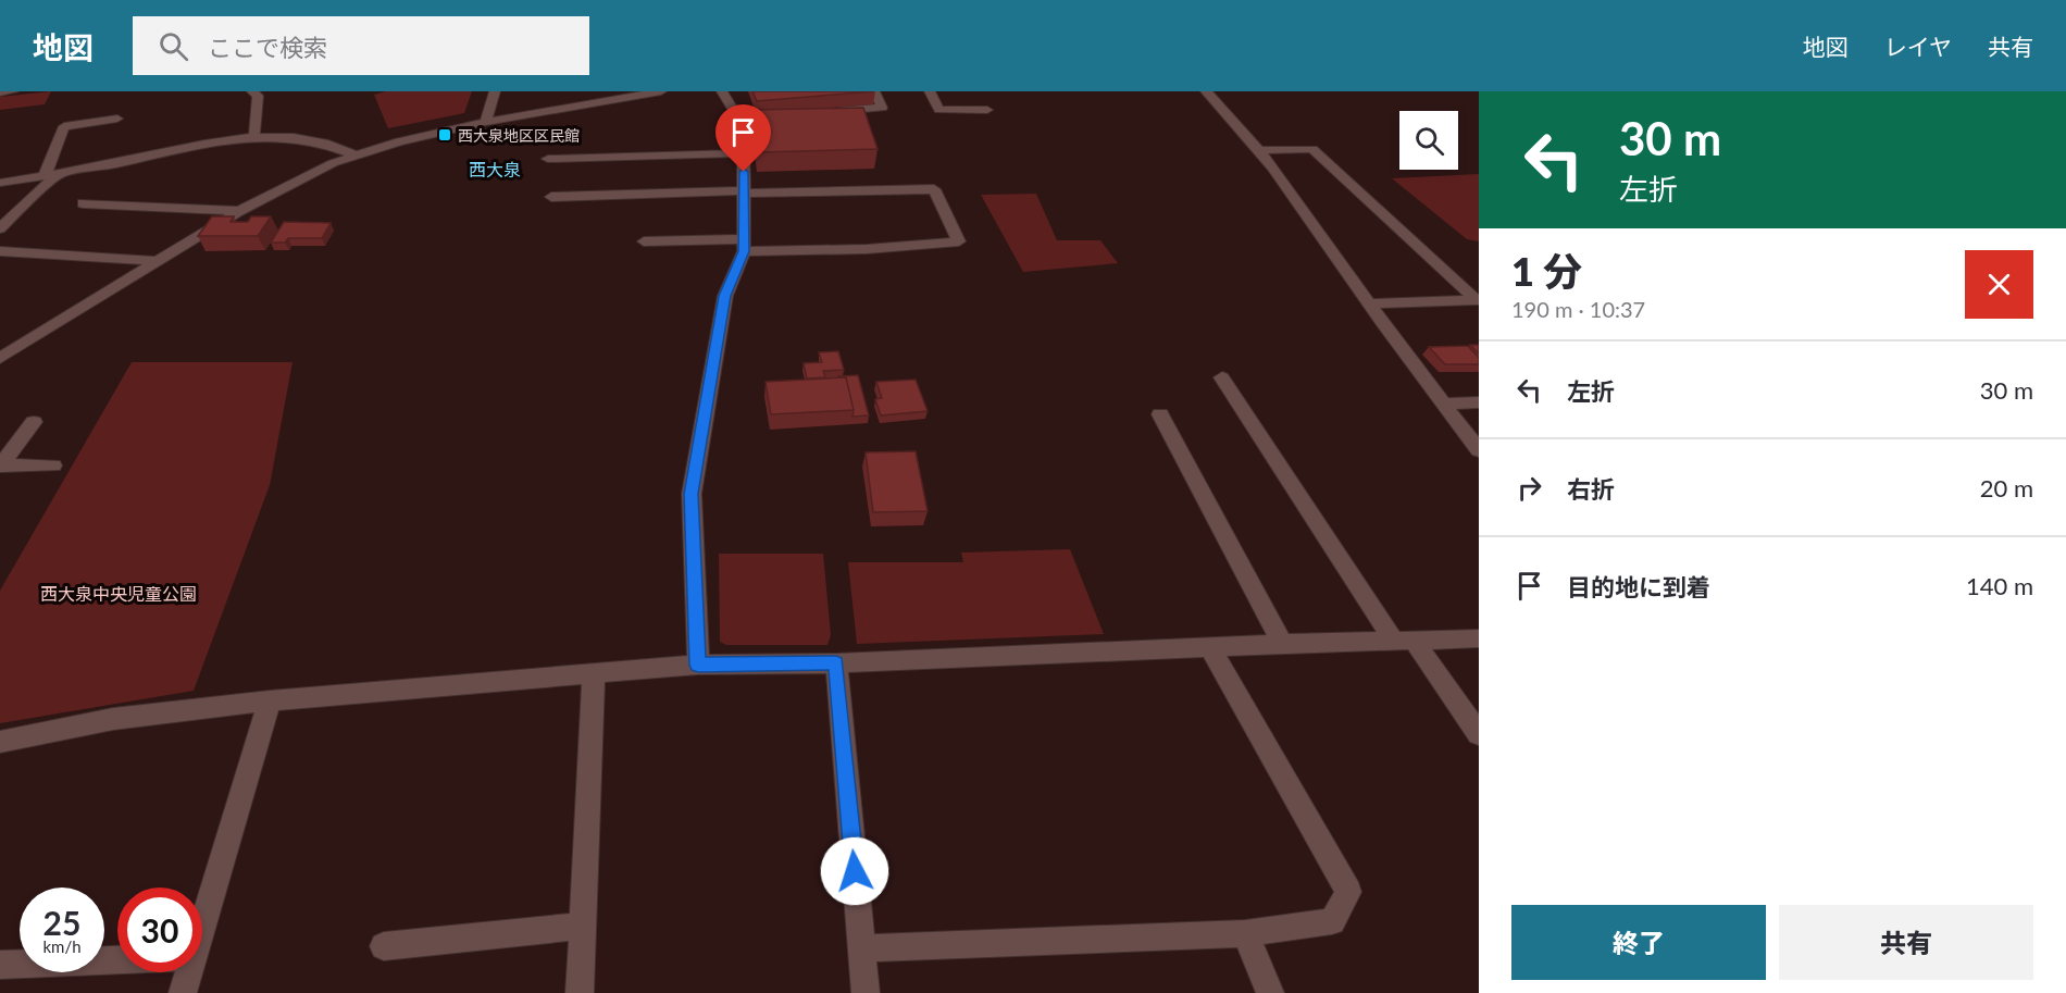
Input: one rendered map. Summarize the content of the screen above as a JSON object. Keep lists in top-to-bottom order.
{
  "districts": ["西大泉"],
  "parks": ["西大泉中央児童公園"],
  "places": {
    "transit": ["西大泉地区区民館"]
  },
  "page": {
    "header": "地図",
    "search": "ここで検索",
    "nav": ["地図", "レイヤ", "共有"],
    "turn": ["30 m", "左折"],
    "heading": ["1 分", "190 m · 10:37"],
    "list": [
      {
        "name": "左折",
        "value": "30 m"
      },
      {
        "name": "右折",
        "value": "20 m"
      },
      {
        "name": "目的地に到着",
        "value": "140 m"
      }
    ],
    "speed": "25 km/h",
    "limit": "30",
    "buttons": ["終了", "共有"]
  }
}
